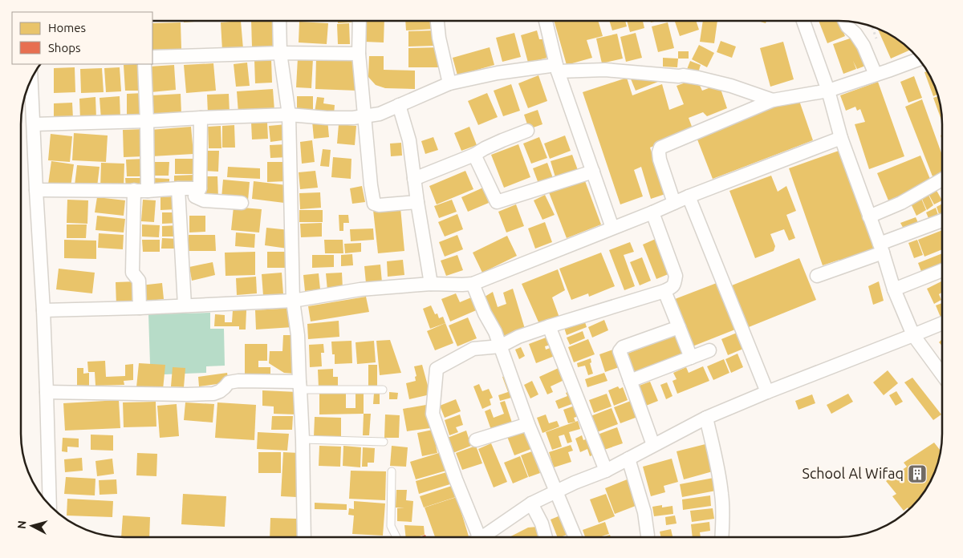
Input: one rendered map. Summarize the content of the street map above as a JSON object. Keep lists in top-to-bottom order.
{
  "places": {
    "building": ["School Al Wifaq"]
  },
  "legend": ["Homes", "Shops"],
  "north": "left"
}
